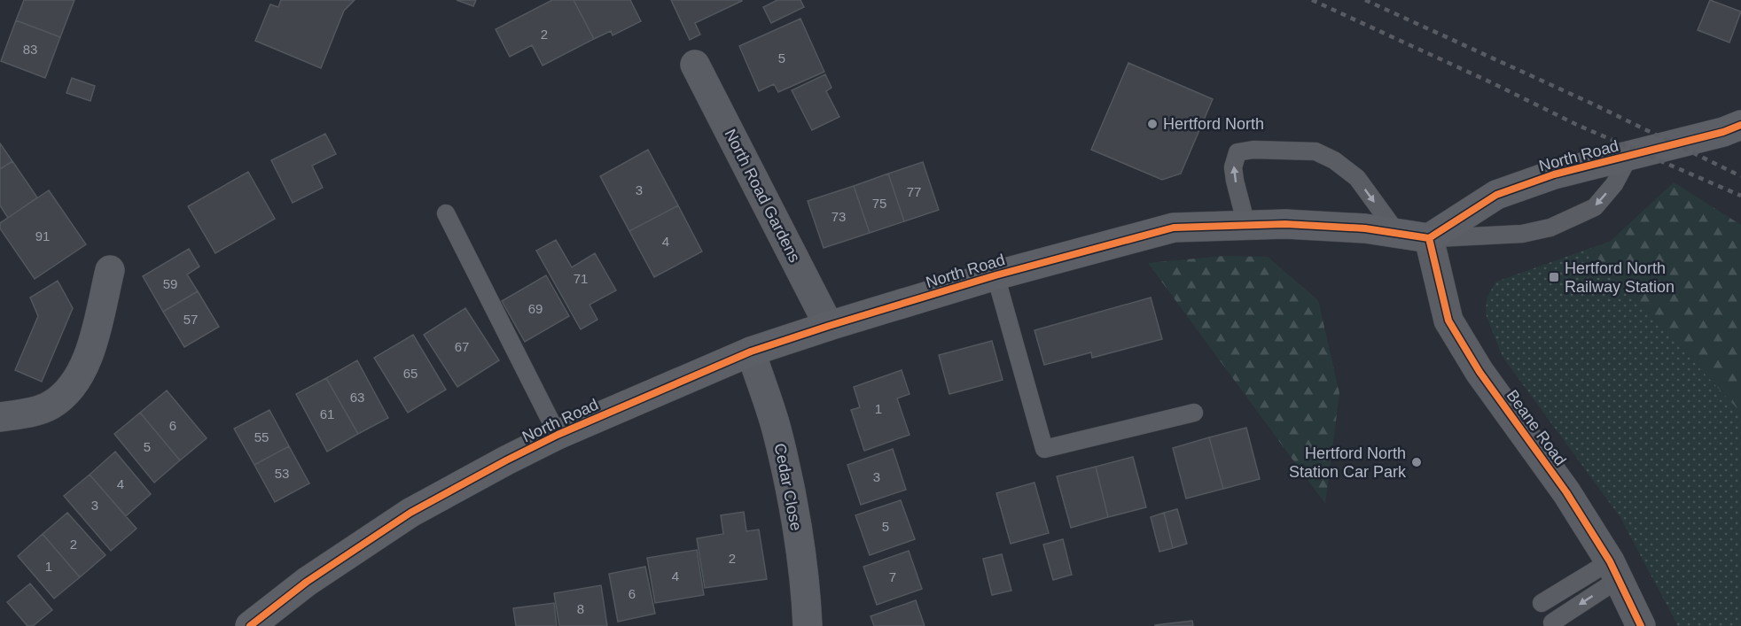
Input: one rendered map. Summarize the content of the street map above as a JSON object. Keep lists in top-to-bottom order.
{
  "streets": {
    "main road": ["North Road"],
    "street": ["North Road Gardens", "Beane Road", "Cedar Close"]
  },
  "crossings": [
    ["North Road", "North Road Gardens"],
    ["North Road", "Beane Road"],
    ["North Road", "Cedar Close"]
  ],
  "places": {
    "other": ["Hertford North", "Hertford North Station Car Park"],
    "transit": ["Hertford North Railway Station"]
  },
  "house_numbers": [
    "2",
    "83",
    "5",
    "3",
    "77",
    "75",
    "73",
    "91",
    "4",
    "71",
    "59",
    "69",
    "57",
    "67",
    "65",
    "63",
    "1",
    "61",
    "6",
    "55",
    "5",
    "53",
    "3",
    "4",
    "3",
    "5",
    "2",
    "2",
    "1",
    "4",
    "7",
    "6",
    "8"
  ]
}
